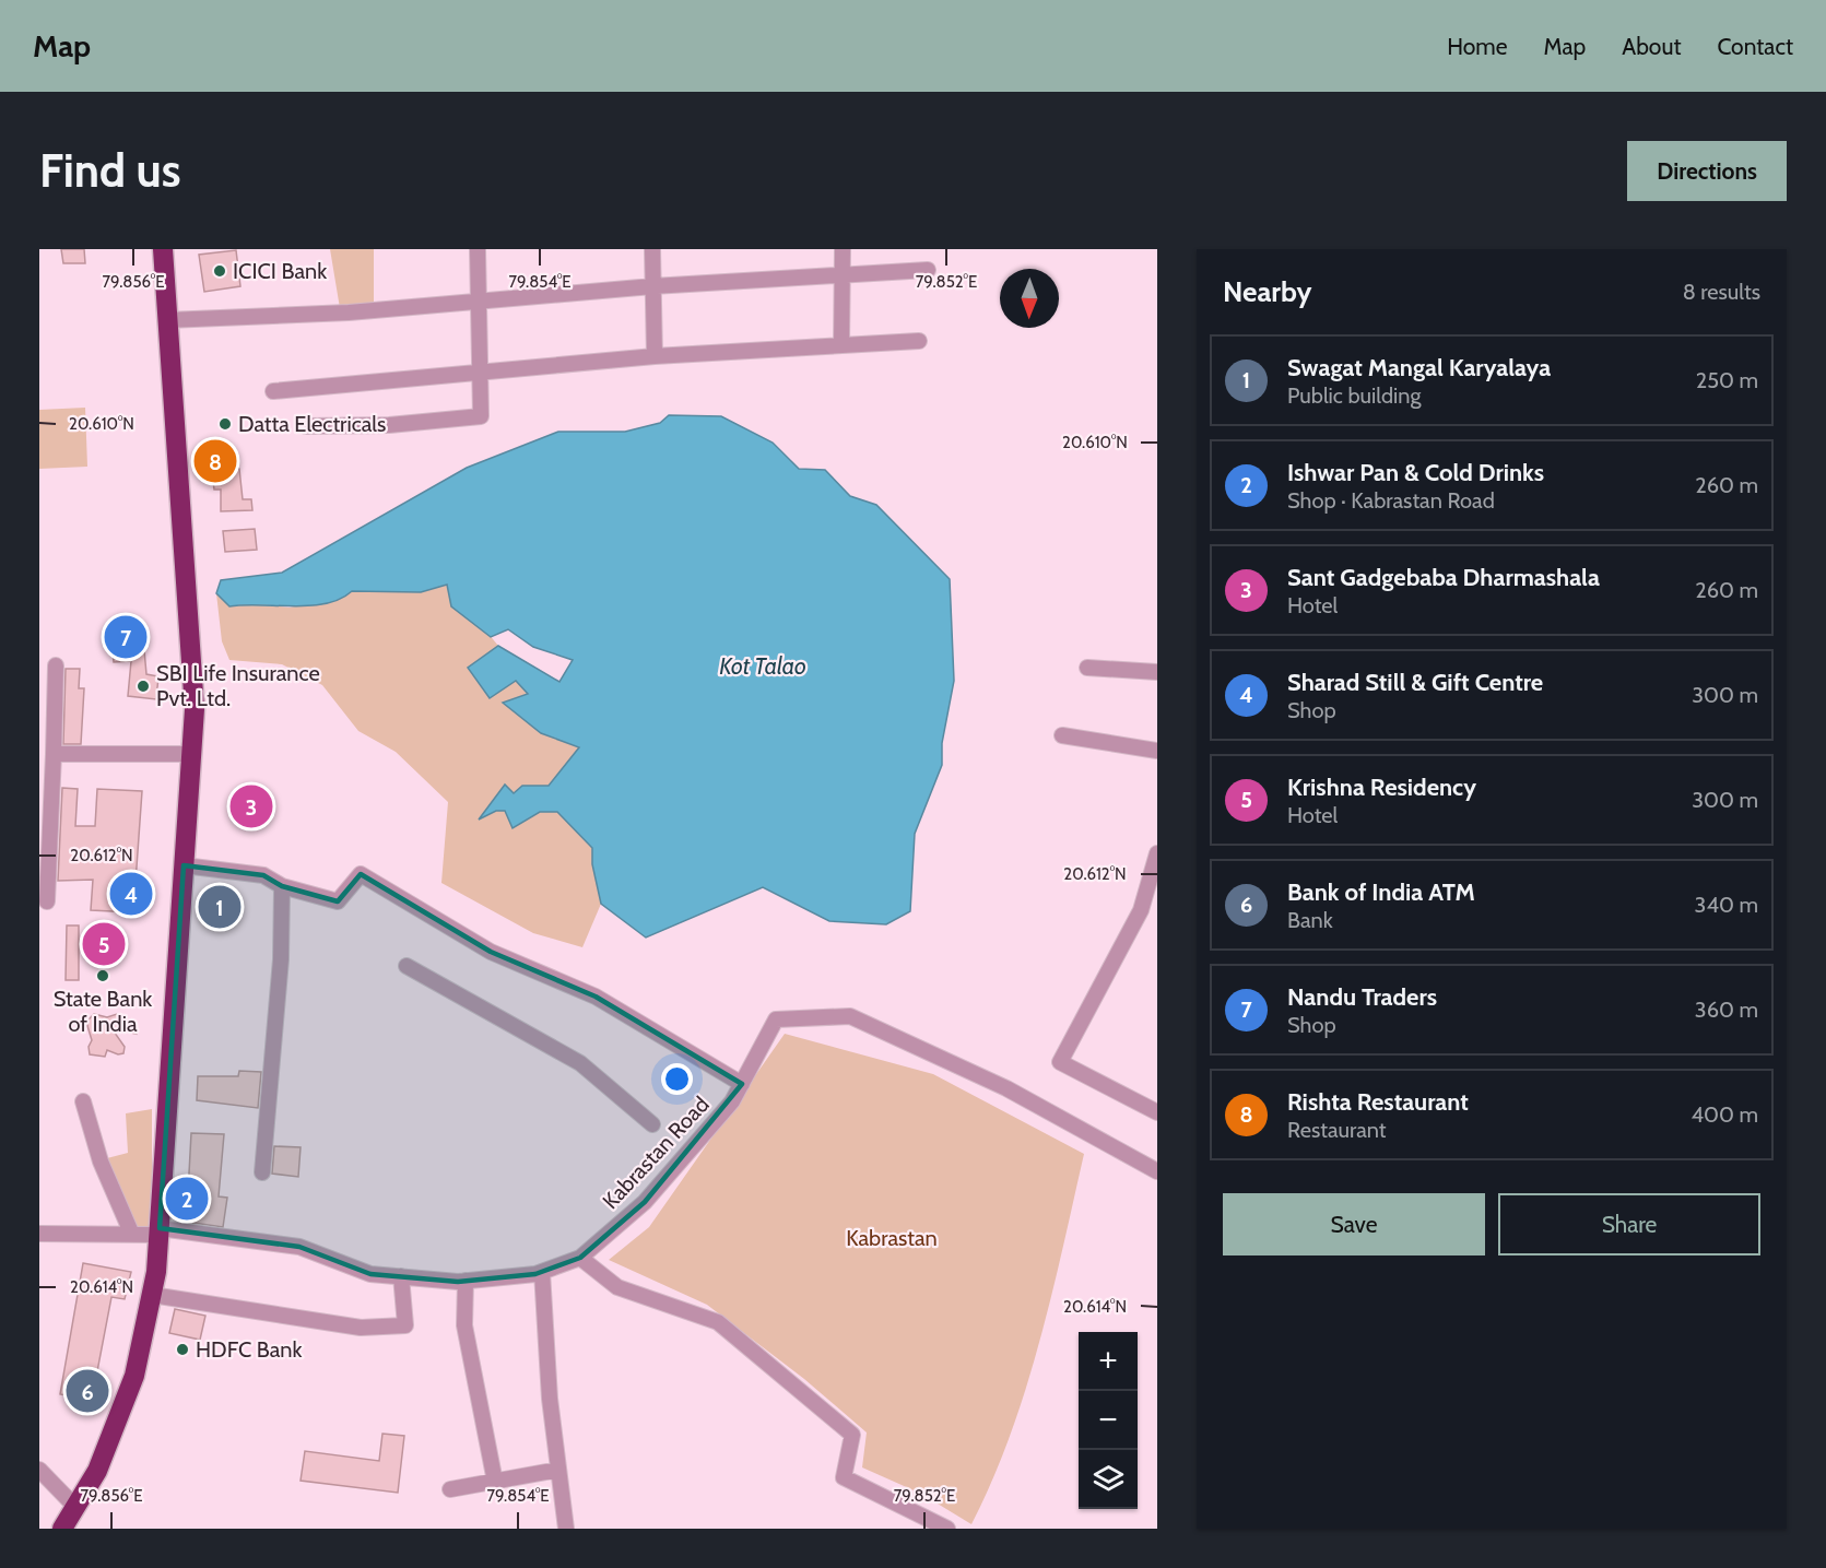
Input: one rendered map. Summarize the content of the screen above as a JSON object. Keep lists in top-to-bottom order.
{
  "streets": {
    "street": ["Kabrastan Road"]
  },
  "water": ["Kot Talao"],
  "parks": ["Kabrastan"],
  "places": [
    "ICICI Bank",
    "Datta Electricals",
    "SBI Life Insurance Pvt. Ltd.",
    "State Bank of India",
    "HDFC Bank"
  ],
  "north": "bottom",
  "page": {
    "header": "Map",
    "nav": [
      "Home",
      "Map",
      "About",
      "Contact"
    ],
    "buttons": [
      "Directions",
      ["Save", "Share"]
    ],
    "title": "Find us",
    "heading": ["Nearby", "8 results"],
    "list": [
      {
        "mark": "1",
        "name": "Swagat Mangal Karyalaya",
        "note": "Public building",
        "value": "250 m"
      },
      {
        "mark": "2",
        "name": "Ishwar Pan & Cold Drinks",
        "note": "Shop · Kabrastan Road",
        "value": "260 m"
      },
      {
        "mark": "3",
        "name": "Sant Gadgebaba Dharmashala",
        "note": "Hotel",
        "value": "260 m"
      },
      {
        "mark": "4",
        "name": "Sharad Still & Gift Centre",
        "note": "Shop",
        "value": "300 m"
      },
      {
        "mark": "5",
        "name": "Krishna Residency",
        "note": "Hotel",
        "value": "300 m"
      },
      {
        "mark": "6",
        "name": "Bank of India ATM",
        "note": "Bank",
        "value": "340 m"
      },
      {
        "mark": "7",
        "name": "Nandu Traders",
        "note": "Shop",
        "value": "360 m"
      },
      {
        "mark": "8",
        "name": "Rishta Restaurant",
        "note": "Restaurant",
        "value": "400 m"
      }
    ],
    "pins": [
      "8",
      "7",
      "3",
      "4",
      "1",
      "5",
      "2",
      "6"
    ],
    "map_buttons": ["+", "−"]
  },
  "coordinates": [
    "79.856°E",
    "79.854°E",
    "79.852°E",
    "20.610°N",
    "20.612°N",
    "20.614°N"
  ]
}
